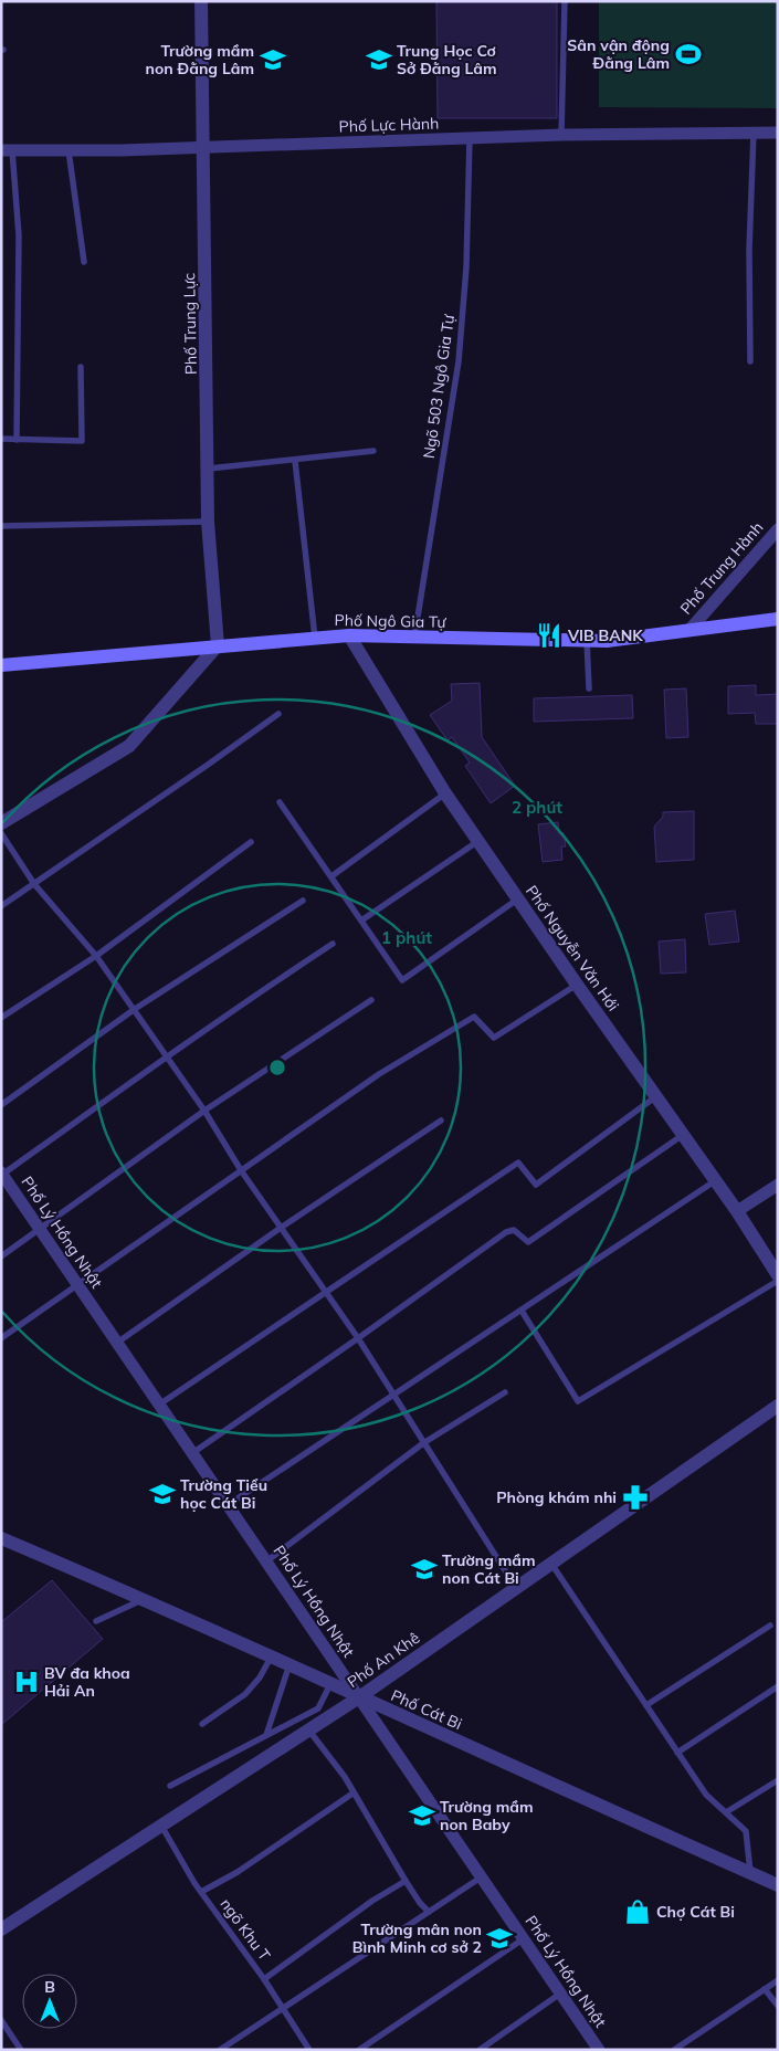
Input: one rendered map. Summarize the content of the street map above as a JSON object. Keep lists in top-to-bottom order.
{
  "streets": {
    "main road": ["Phố Ngô Gia Tự"],
    "street": [
      "Phố Lực Hành",
      "Phố Trung Lực",
      "Phố Trung Hành",
      "Phố Nguyễn Văn Hới",
      "Phố Lý Hồng Nhật",
      "Phố An Khê",
      "Phố Cát Bi"
    ],
    "lane": ["Ngõ 503 Ngô Gia Tự", "ngõ Khu T"]
  },
  "crossings": [
    ["Phố Lực Hành", "Phố Trung Lực"],
    ["Phố Lực Hành", "Ngõ 503 Ngô Gia Tự"],
    ["Phố Trung Lực", "Phố Ngô Gia Tự"],
    ["Ngõ 503 Ngô Gia Tự", "Phố Ngô Gia Tự"],
    ["Phố Trung Hành", "Phố Ngô Gia Tự"],
    ["Phố Ngô Gia Tự", "Phố Nguyễn Văn Hới"],
    ["Phố Lý Hồng Nhật", "Phố An Khê"],
    ["Phố Lý Hồng Nhật", "Phố Cát Bi"],
    ["Phố An Khê", "Phố Cát Bi"],
    ["Phố An Khê", "ngõ Khu T"]
  ],
  "places": {
    "sports": ["Sân vận động Đằng Lâm"],
    "school or university": [
      "Trường mầm non Đằng Lâm",
      "Trung Học Cơ Sở Đằng Lâm",
      "Trường Tiểu học Cát Bi",
      "Trường mầm non Cát Bi",
      "Trường mầm non Baby",
      "Trường mân non Bình Minh cơ sở 2"
    ],
    "restaurant": ["VIB BANK"],
    "pharmacy": ["Phòng khám nhi"],
    "hospital": ["BV đa khoa Hải An"],
    "shop": ["Chợ Cát Bi"]
  },
  "north": "top",
  "rings": ["2 phút", "1 phút"]
}
